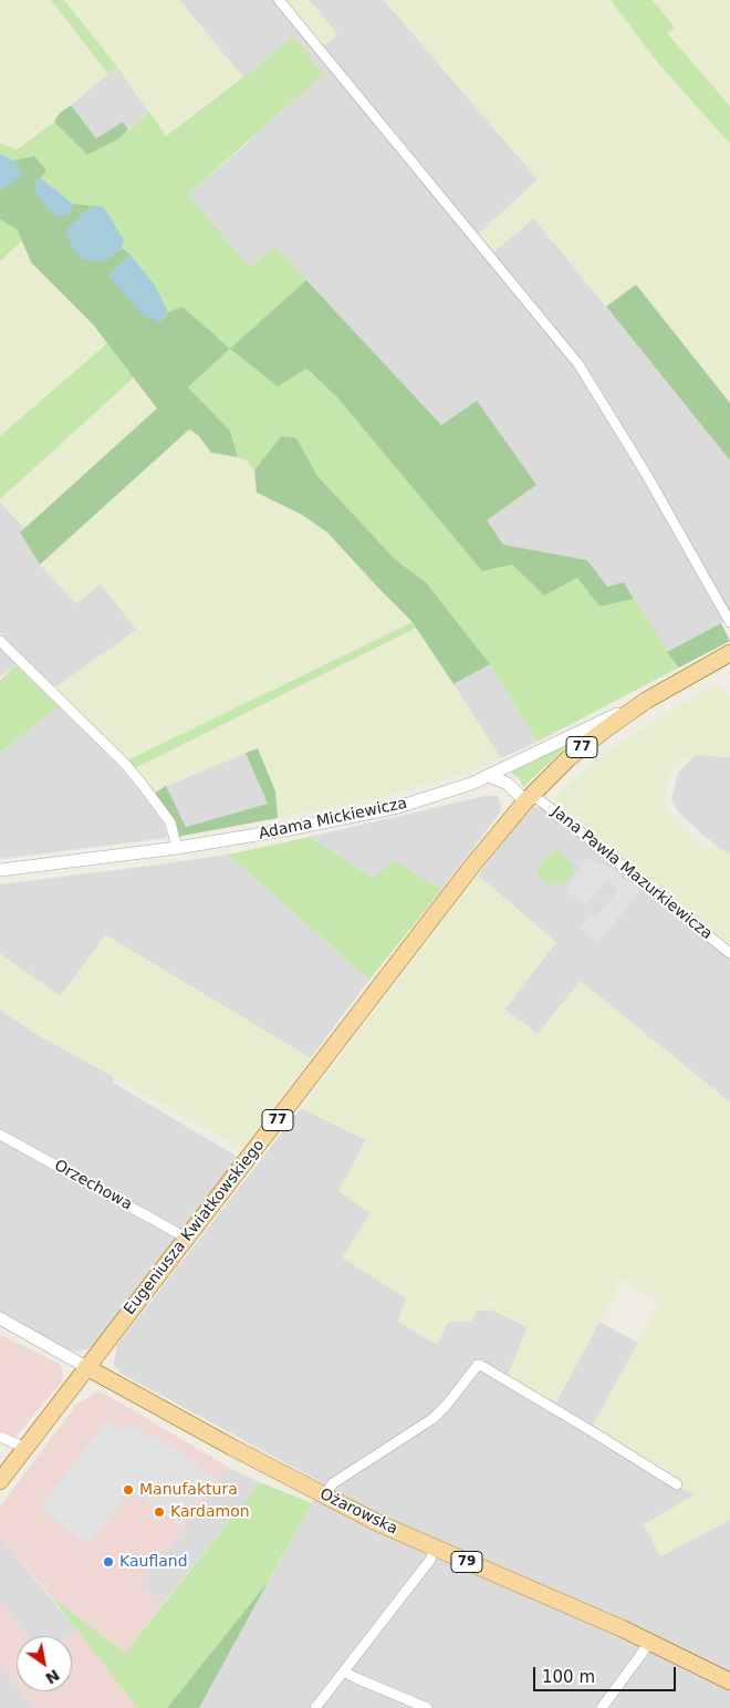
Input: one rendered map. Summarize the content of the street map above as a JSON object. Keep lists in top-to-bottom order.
{
  "streets": {
    "main road": [
      "77",
      "Adama Mickiewicza",
      "Eugeniusza Kwiatkowskiego",
      "Ożarowska",
      "79"
    ],
    "street": ["Jana Pawła Mazurkiewicza", "Orzechowa"]
  },
  "crossings": [
    ["Adama Mickiewicza", "Jana Pawła Mazurkiewicza"],
    ["Adama Mickiewicza", "Eugeniusza Kwiatkowskiego"],
    ["Jana Pawła Mazurkiewicza", "Eugeniusza Kwiatkowskiego"],
    ["Orzechowa", "Eugeniusza Kwiatkowskiego"],
    ["Eugeniusza Kwiatkowskiego", "Ożarowska"]
  ],
  "places": ["Manufaktura", "Kardamon", "Kaufland"],
  "scale_bar": "100 m",
  "north": "bottom right"
}
